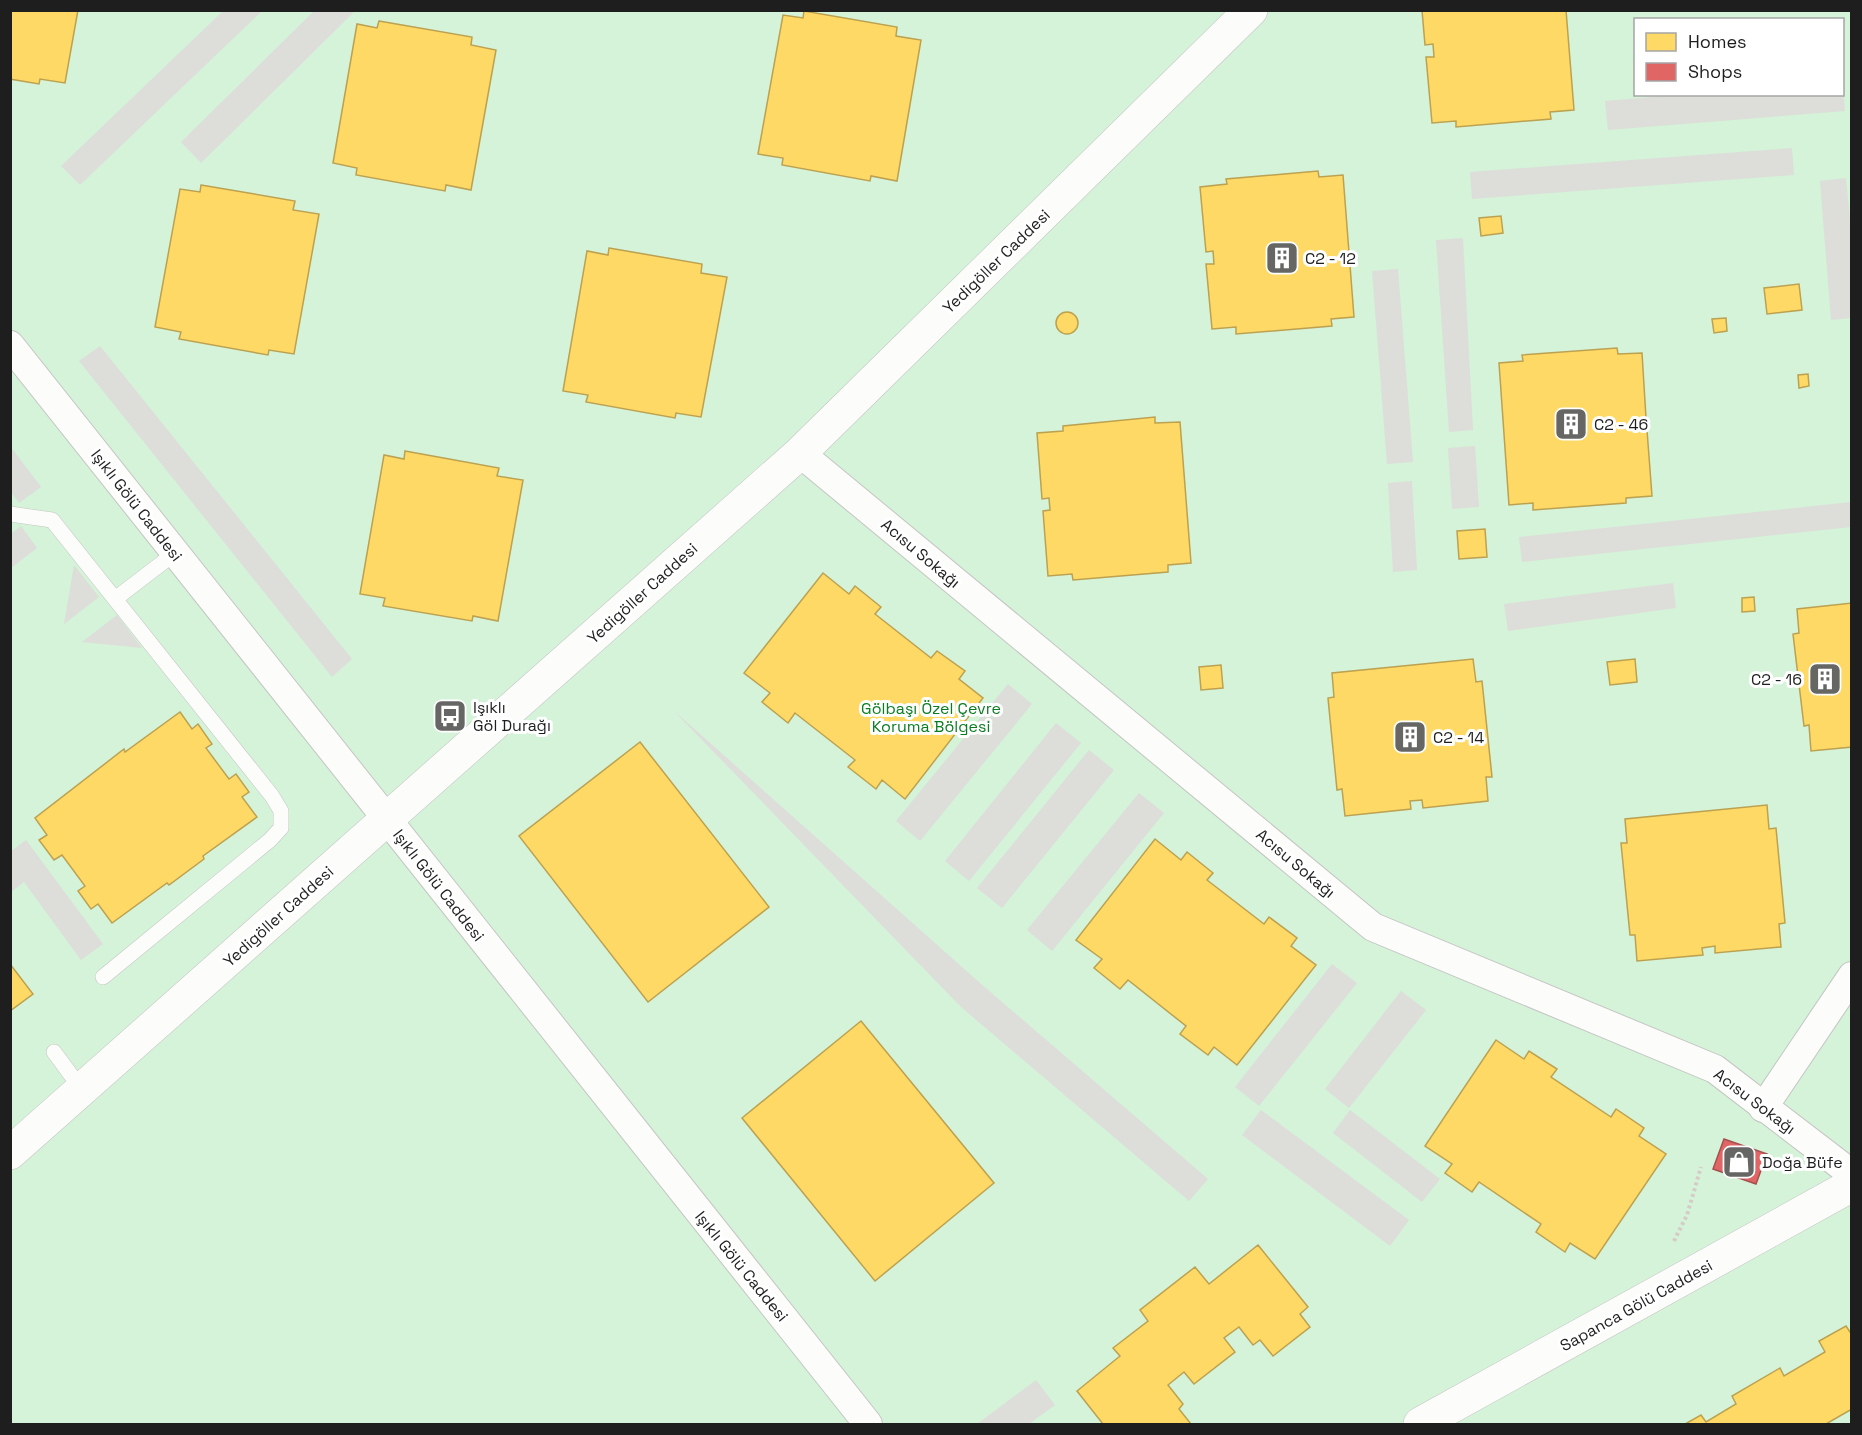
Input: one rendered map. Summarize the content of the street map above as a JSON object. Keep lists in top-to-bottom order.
{
  "streets": {
    "street": [
      "Yedigöller Caddesi",
      "Işıklı Gölü Caddesi",
      "Acısu Sokağı",
      "Sapanca Gölü Caddesi"
    ]
  },
  "crossings": [
    ["Yedigöller Caddesi", "Işıklı Gölü Caddesi"],
    ["Yedigöller Caddesi", "Acısu Sokağı"]
  ],
  "parks": ["Gölbaşı Özel Çevre Koruma Bölgesi"],
  "places": {
    "building": [
      "C2 - 12",
      "C2 - 46",
      "C2 - 16",
      "C2 - 14"
    ],
    "bus stop": ["Işıklı Göl Durağı"],
    "shop": ["Doğa Büfe"]
  },
  "legend": ["Homes", "Shops"]
}
